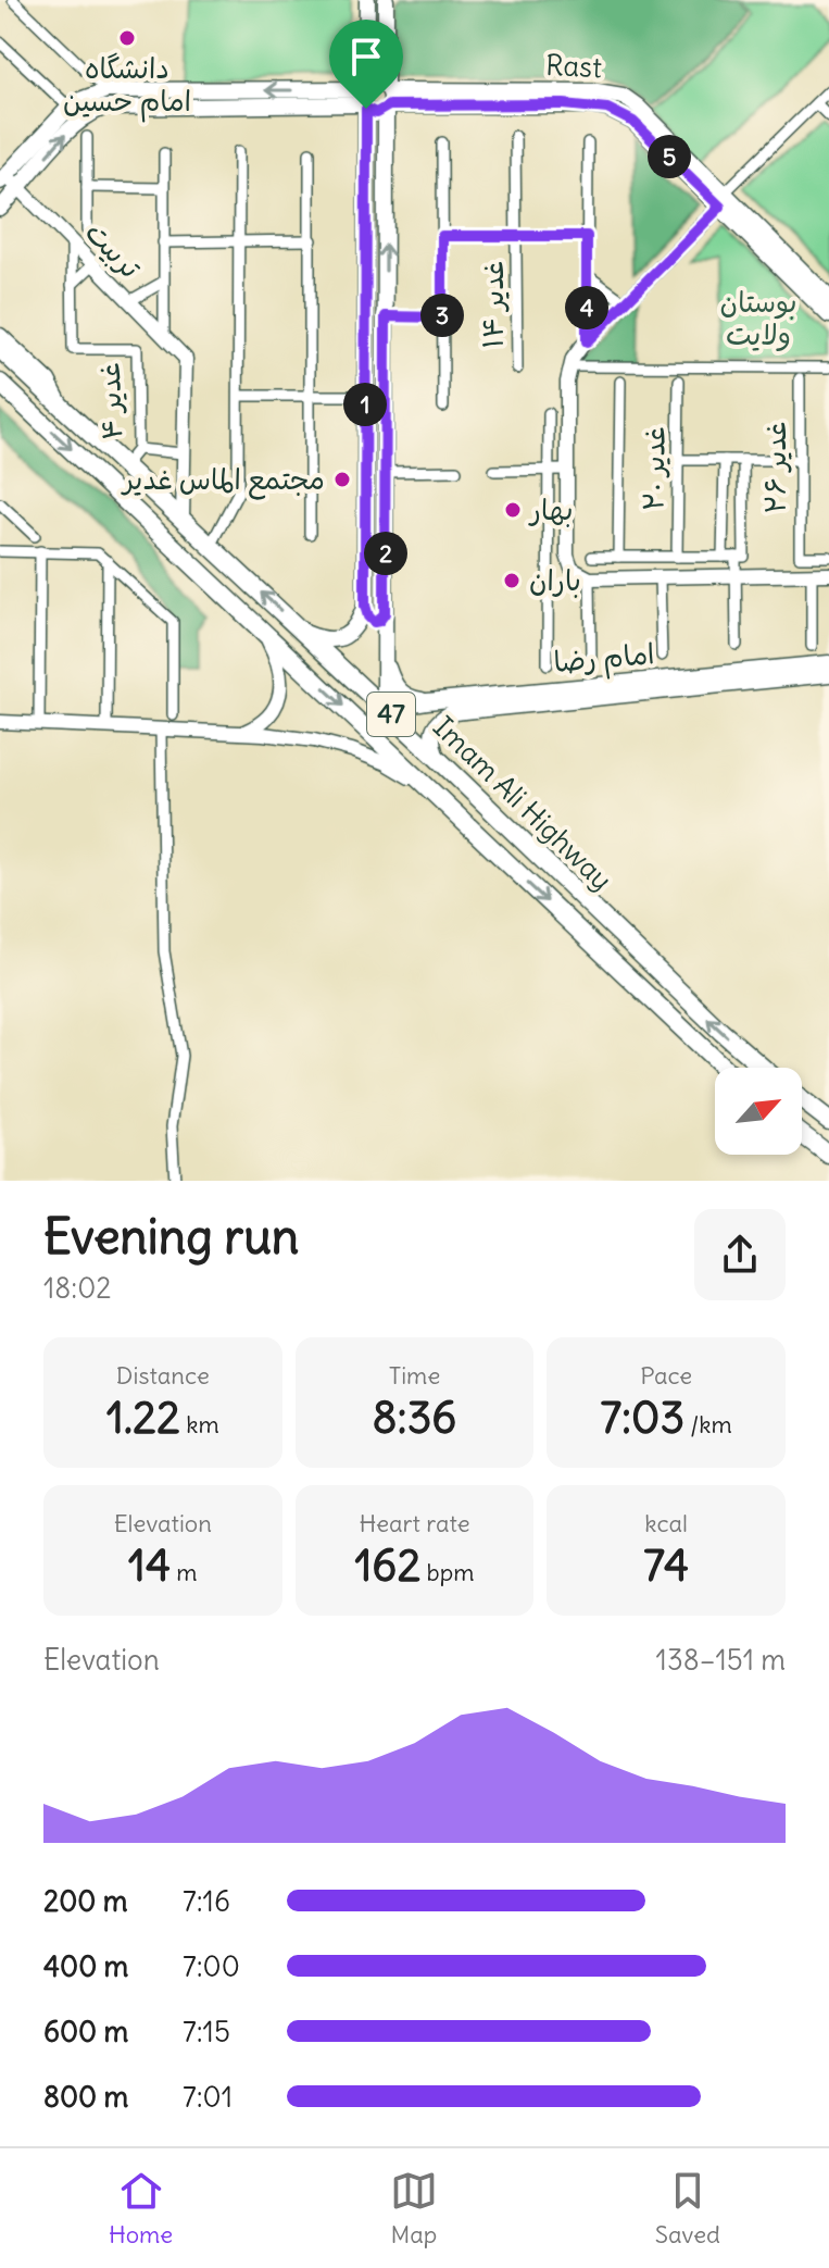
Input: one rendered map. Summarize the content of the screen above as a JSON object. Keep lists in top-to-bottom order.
{
  "streets": {
    "highway": ["47", "Imam Ali Highway"],
    "main road": ["Rast", "امام رضا"],
    "street": [
      "تربیت",
      "غدیر ۱۴",
      "غدیر ۴",
      "غدیر ۲۶",
      "غدیر ۲۰"
    ]
  },
  "crossings": [
    ["تربیت", "غدیر ۴"],
    ["غدیر ۴", "Imam Ali Highway"],
    ["امام رضا", "Imam Ali Highway"]
  ],
  "parks": ["بوستان ولایت"],
  "places": [
    "دانشگاه امام حسین",
    "مجتمع الماس غدیر",
    "بهار",
    "باران"
  ],
  "north": "top right",
  "page": {
    "pins": [
      "5",
      "4",
      "3",
      "1",
      "2"
    ],
    "heading": ["Evening run", "18:02"],
    "stats": [
      ["Distance", "1.22 km"],
      ["Time", "8:36"],
      ["Pace", "7:03 /km"],
      ["Elevation", "14 m"],
      ["Heart rate", "162 bpm"],
      ["kcal", "74"]
    ],
    "chart": ["Elevation", "138–151 m"],
    "list": [
      {
        "name": "200 m",
        "note": "7:16"
      },
      {
        "name": "400 m",
        "note": "7:00"
      },
      {
        "name": "600 m",
        "note": "7:15"
      },
      {
        "name": "800 m",
        "note": "7:01"
      }
    ],
    "tabs": ["Home", "Map", "Saved"]
  }
}
